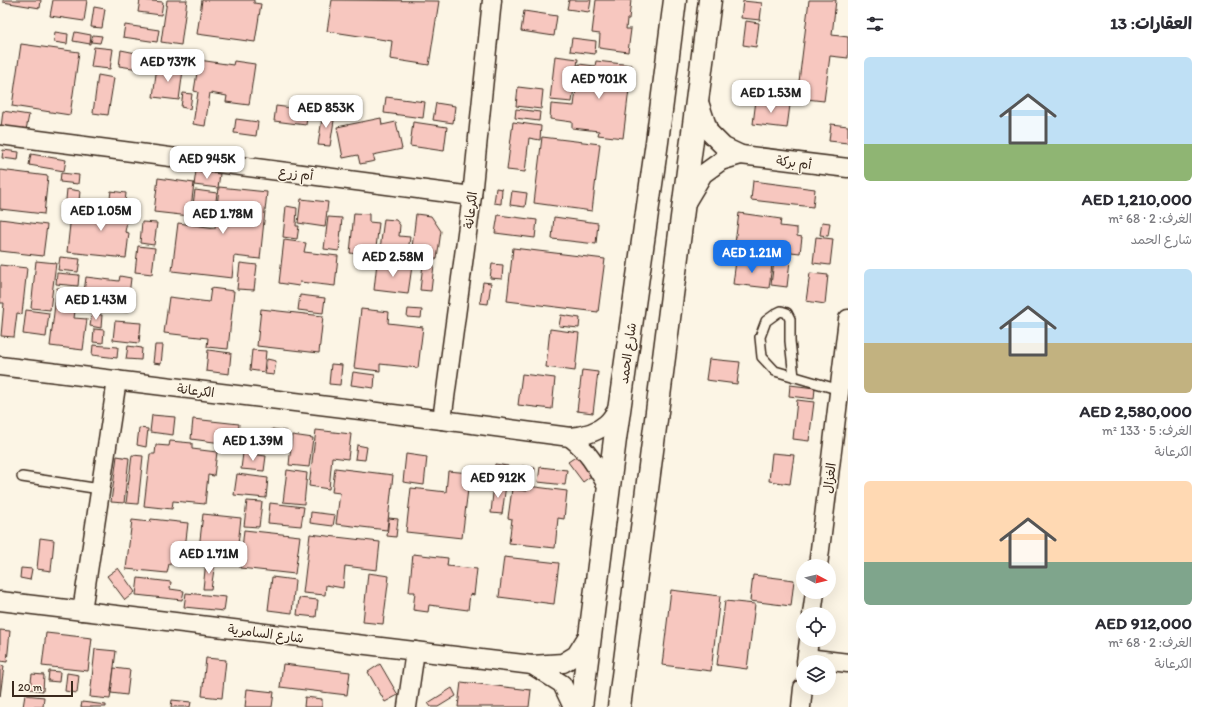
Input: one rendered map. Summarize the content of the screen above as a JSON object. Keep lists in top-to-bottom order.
{
  "streets": {
    "street": [
      "أم بركة",
      "أم زرع",
      "الكرعانة",
      "شارع الحمد",
      "الغزال",
      "شارع السامرية"
    ]
  },
  "crossings": [
    ["أم زرع", "الكرعانة"],
    ["الكرعانة", "شارع الحمد"],
    ["شارع الحمد", "شارع السامرية"]
  ],
  "scale_bar": "20 m",
  "north": "right",
  "page": {
    "heading": "العقارات: 13",
    "list": [
      {
        "name": "AED 1,210,000",
        "note": "الغرف: 2 · 68 m² · شارع الحمد"
      },
      {
        "name": "AED 2,580,000",
        "note": "الغرف: 5 · 133 m² · الكرعانة"
      },
      {
        "name": "AED 912,000",
        "note": "الغرف: 2 · 68 m² · الكرعانة"
      }
    ],
    "price": [
      "AED 737K",
      "AED 701K",
      "AED 1.53M",
      "AED 853K",
      "AED 945K",
      "AED 1.05M",
      "AED 1.78M",
      "AED 1.21M",
      "AED 2.58M",
      "AED 1.43M",
      "AED 1.39M",
      "AED 912K",
      "AED 1.71M"
    ],
    "scale": "20 m"
  }
}
